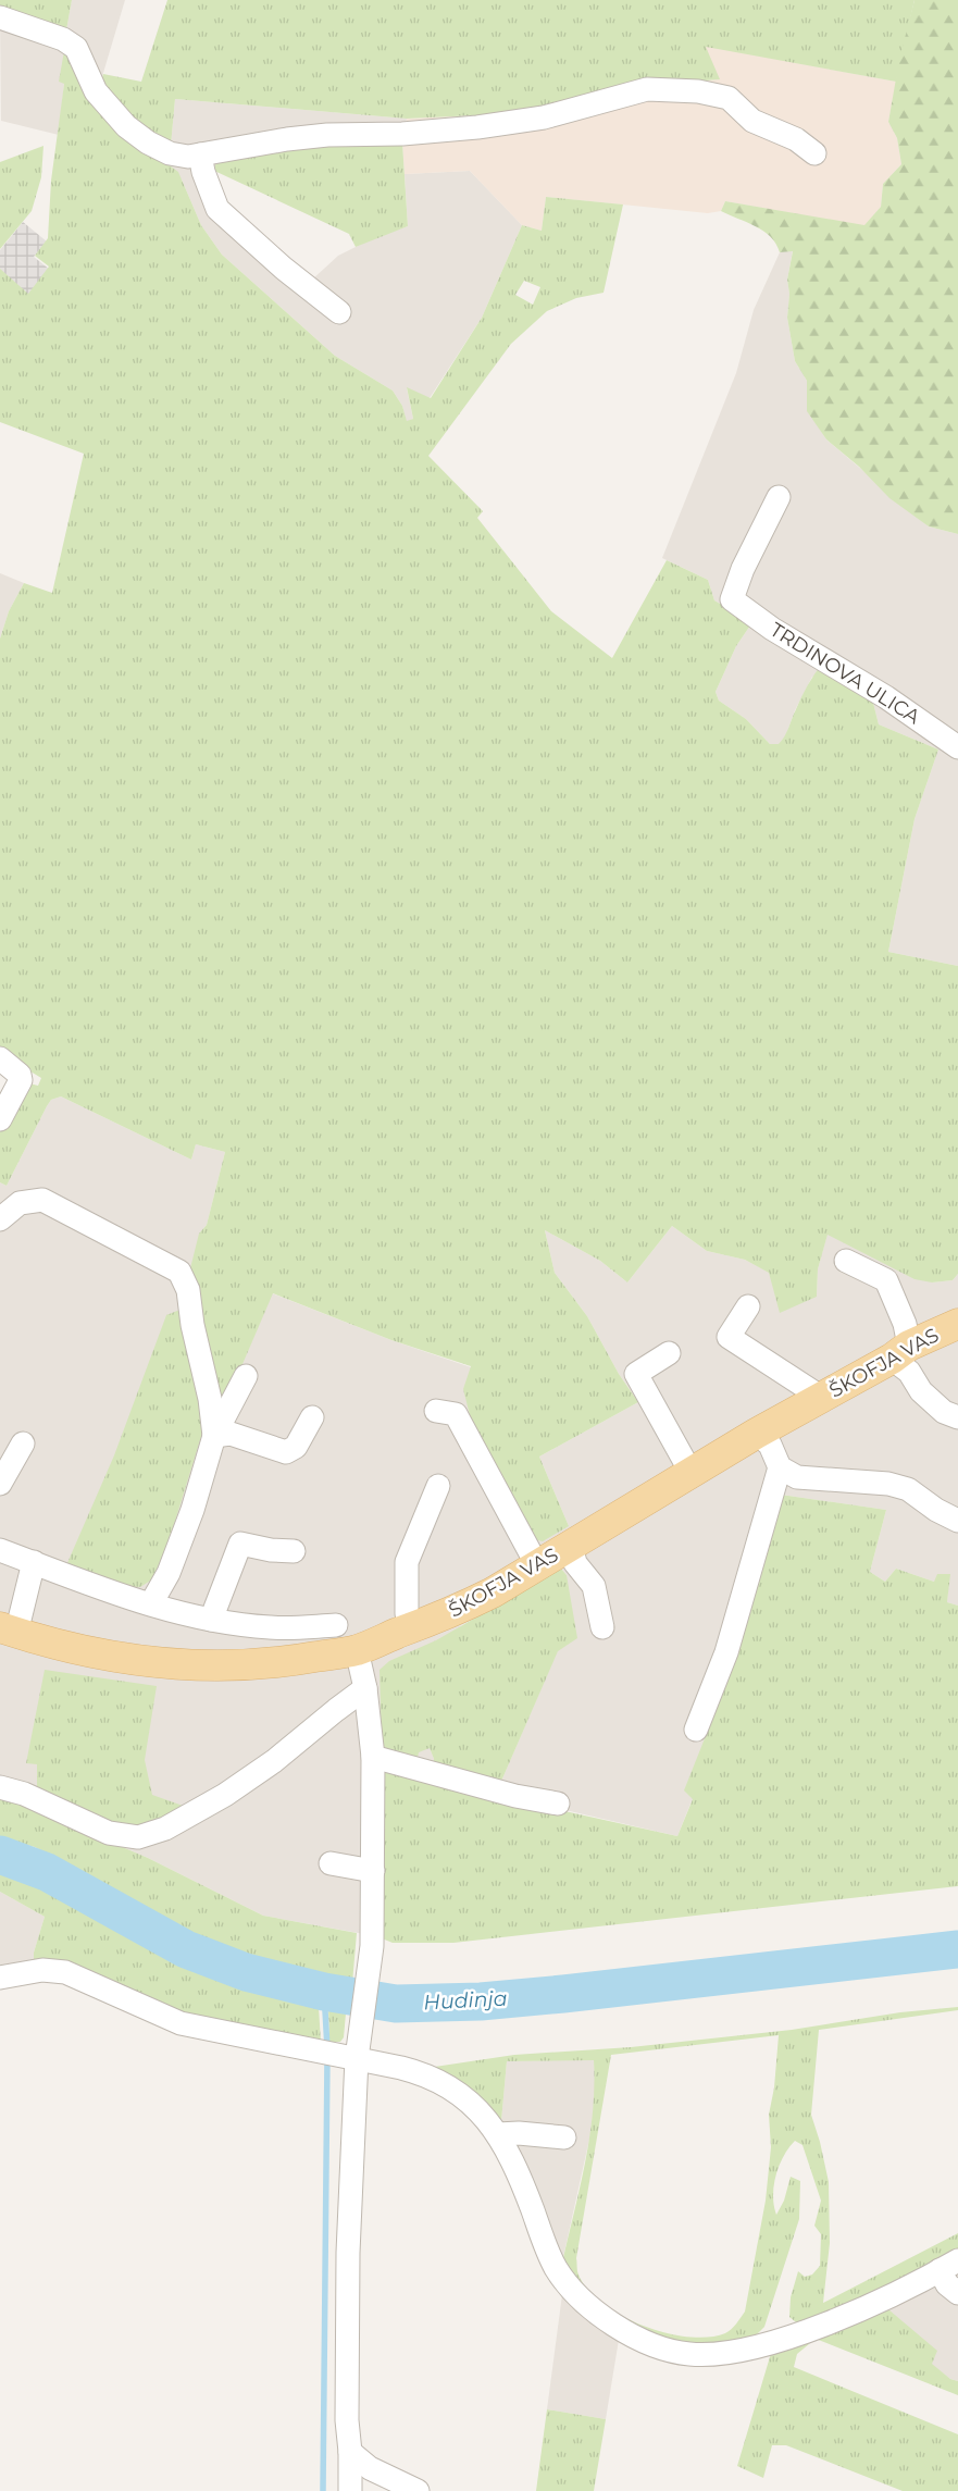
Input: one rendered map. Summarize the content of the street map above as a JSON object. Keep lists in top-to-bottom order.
{
  "streets": {
    "main road": ["ŠKOFJA VAS"],
    "street": ["TRDINOVA ULICA"]
  },
  "water": ["Hudinja"]
}
